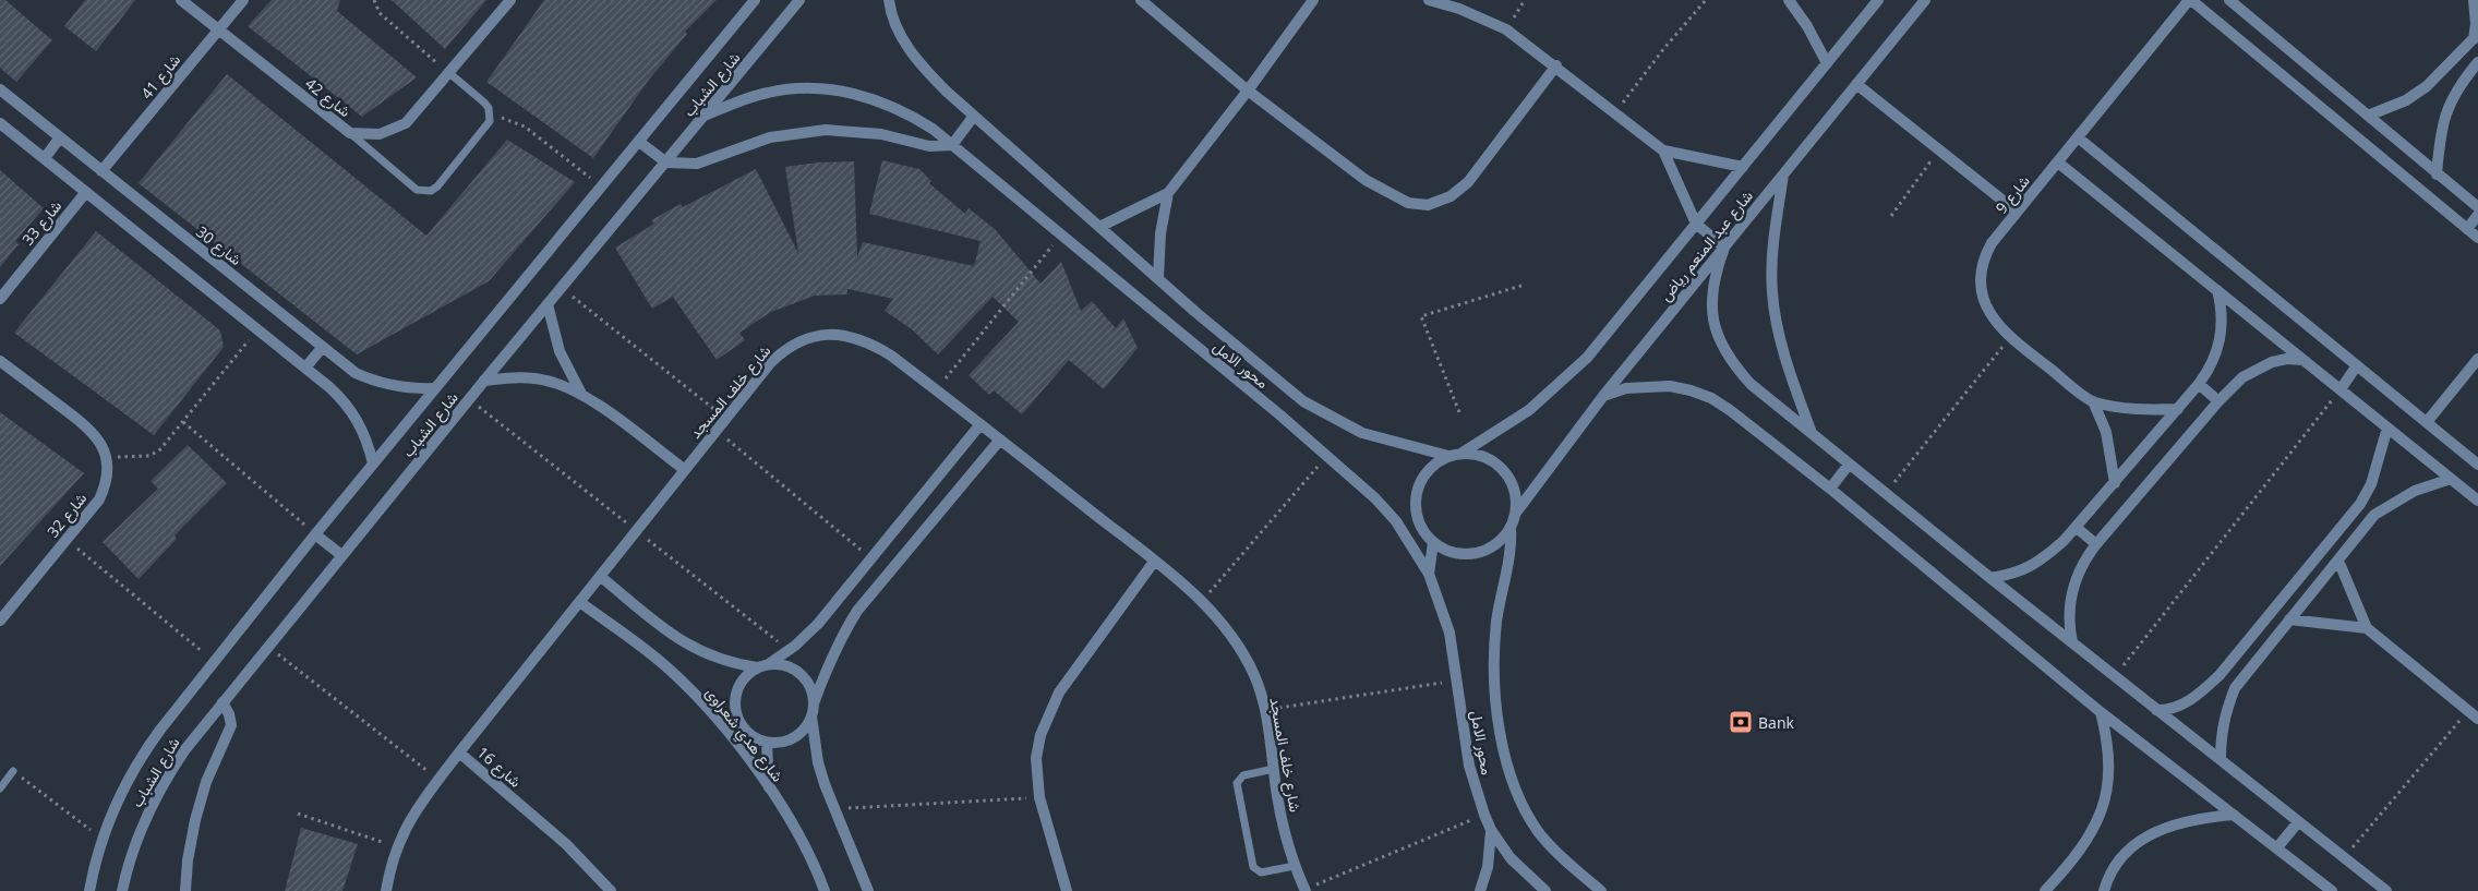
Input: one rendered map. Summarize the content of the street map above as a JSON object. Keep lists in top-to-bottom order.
{
  "streets": {
    "street": [
      "شارع 41",
      "شارع الشباب",
      "شارع 42",
      "شارع 9",
      "شارع 33",
      "شارع 30",
      "شارع عبد المنعم رياض",
      "محور الامل",
      "شارع خلف المسجد",
      "شارع 32",
      "شارع هدي شعراوى",
      "شارع 16"
    ]
  },
  "crossings": [
    ["شارع 41", "شارع 42"],
    ["شارع 41", "شارع 30"],
    ["شارع الشباب", "شارع 30"],
    ["شارع الشباب", "محور الامل"],
    ["شارع عبد المنعم رياض", "محور الامل"],
    ["شارع خلف المسجد", "شارع هدي شعراوى"],
    ["شارع خلف المسجد", "شارع 16"]
  ],
  "places": {
    "bank": ["Bank"]
  }
}
